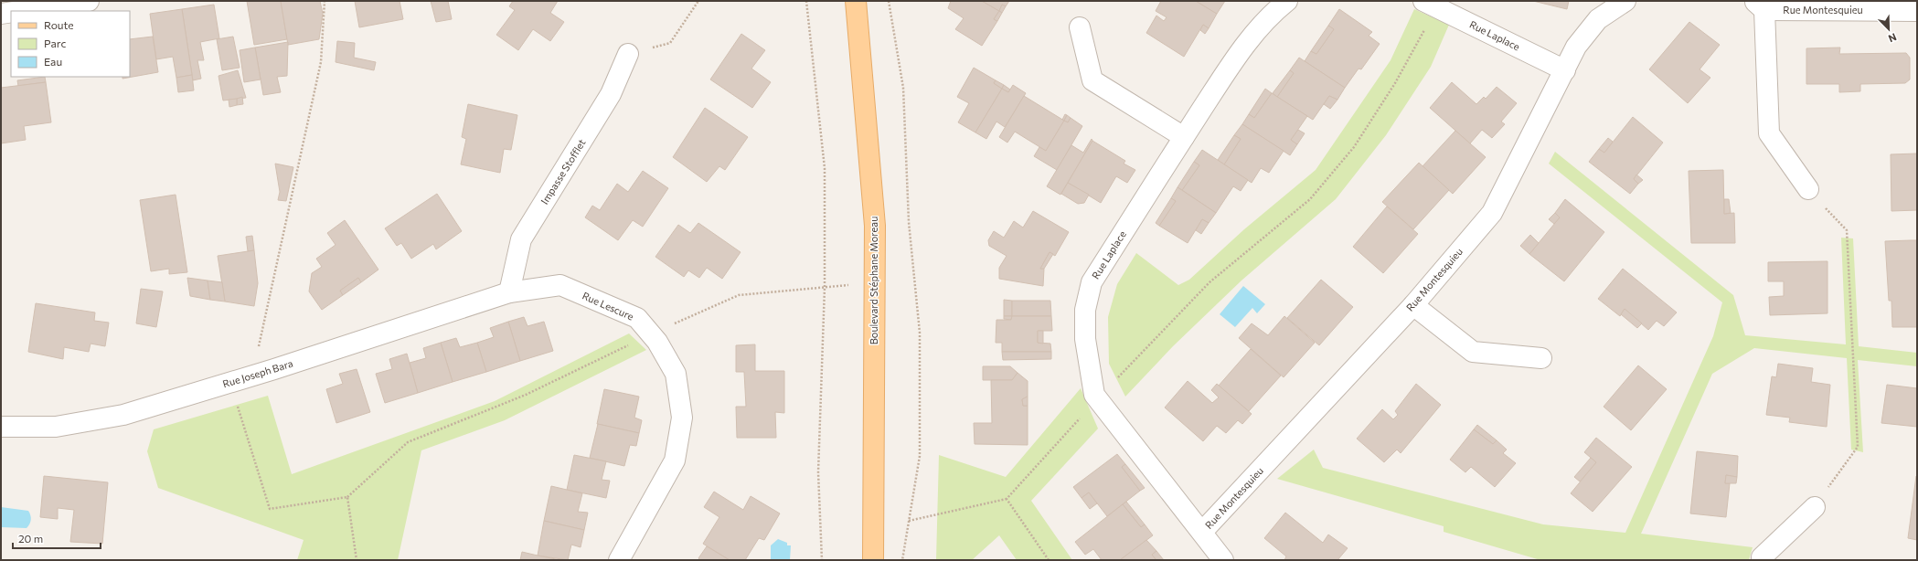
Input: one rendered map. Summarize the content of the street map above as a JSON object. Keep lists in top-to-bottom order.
{
  "streets": {
    "main road": ["Boulevard Stéphane Moreau"],
    "street": [
      "Rue Montesquieu",
      "Rue Laplace",
      "Impasse Stofflet",
      "Rue Lescure",
      "Rue Joseph Bara"
    ]
  },
  "crossings": [
    ["Rue Montesquieu", "Rue Laplace"],
    ["Impasse Stofflet", "Rue Lescure"],
    ["Impasse Stofflet", "Rue Joseph Bara"],
    ["Rue Lescure", "Rue Joseph Bara"]
  ],
  "legend": ["Route", "Parc", "Eau"],
  "scale_bar": "20 m",
  "north": "bottom right"
}
